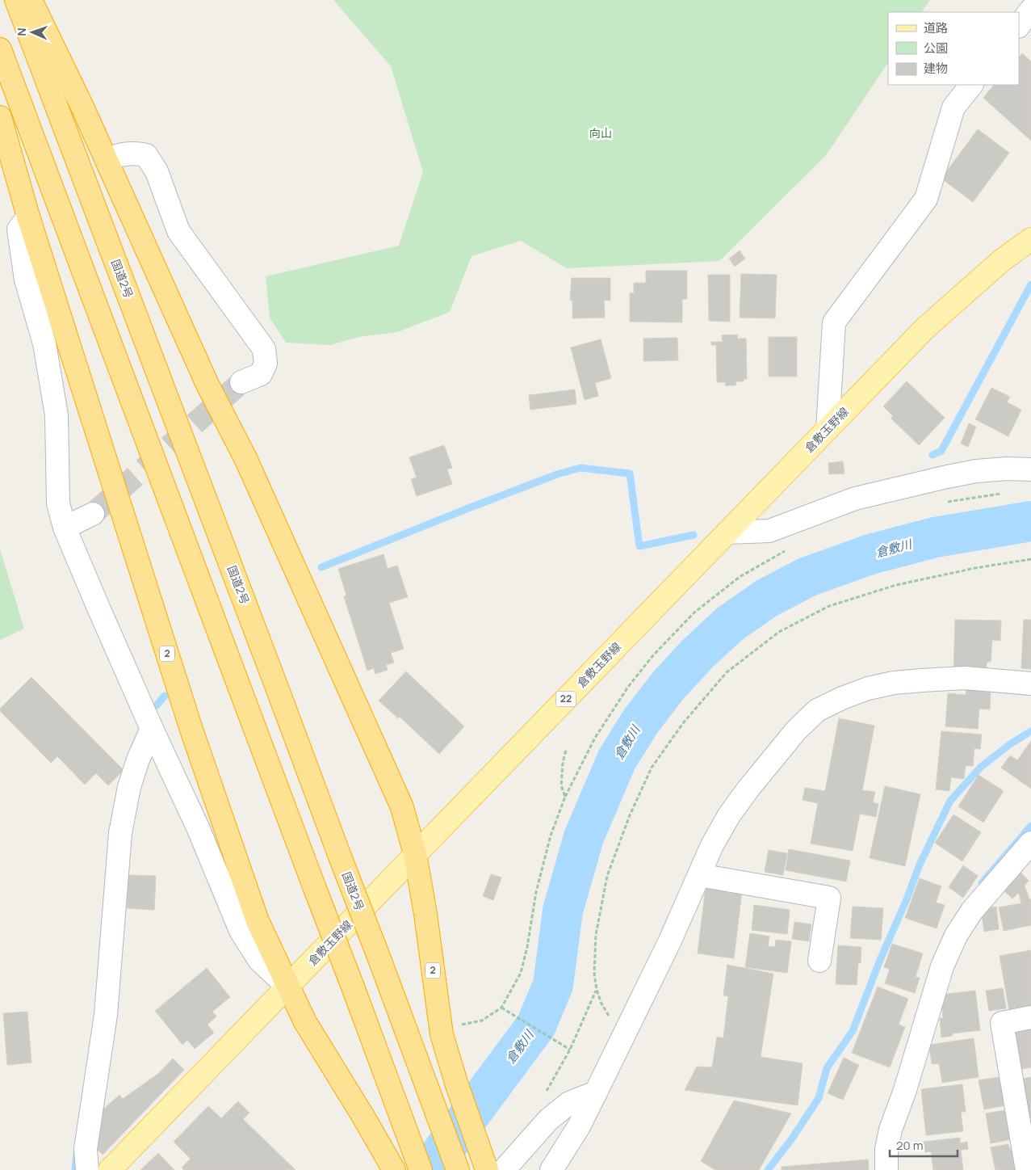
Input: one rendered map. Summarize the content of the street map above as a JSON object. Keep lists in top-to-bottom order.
{
  "streets": {
    "highway": ["国道2号", "2"],
    "main road": ["倉敷玉野線", "22"]
  },
  "crossings": [
    ["倉敷玉野線", "2"]
  ],
  "water": ["倉敷川"],
  "parks": ["向山"],
  "legend": ["道路", "公園", "建物"],
  "scale_bar": "20 m",
  "north": "left"
}
